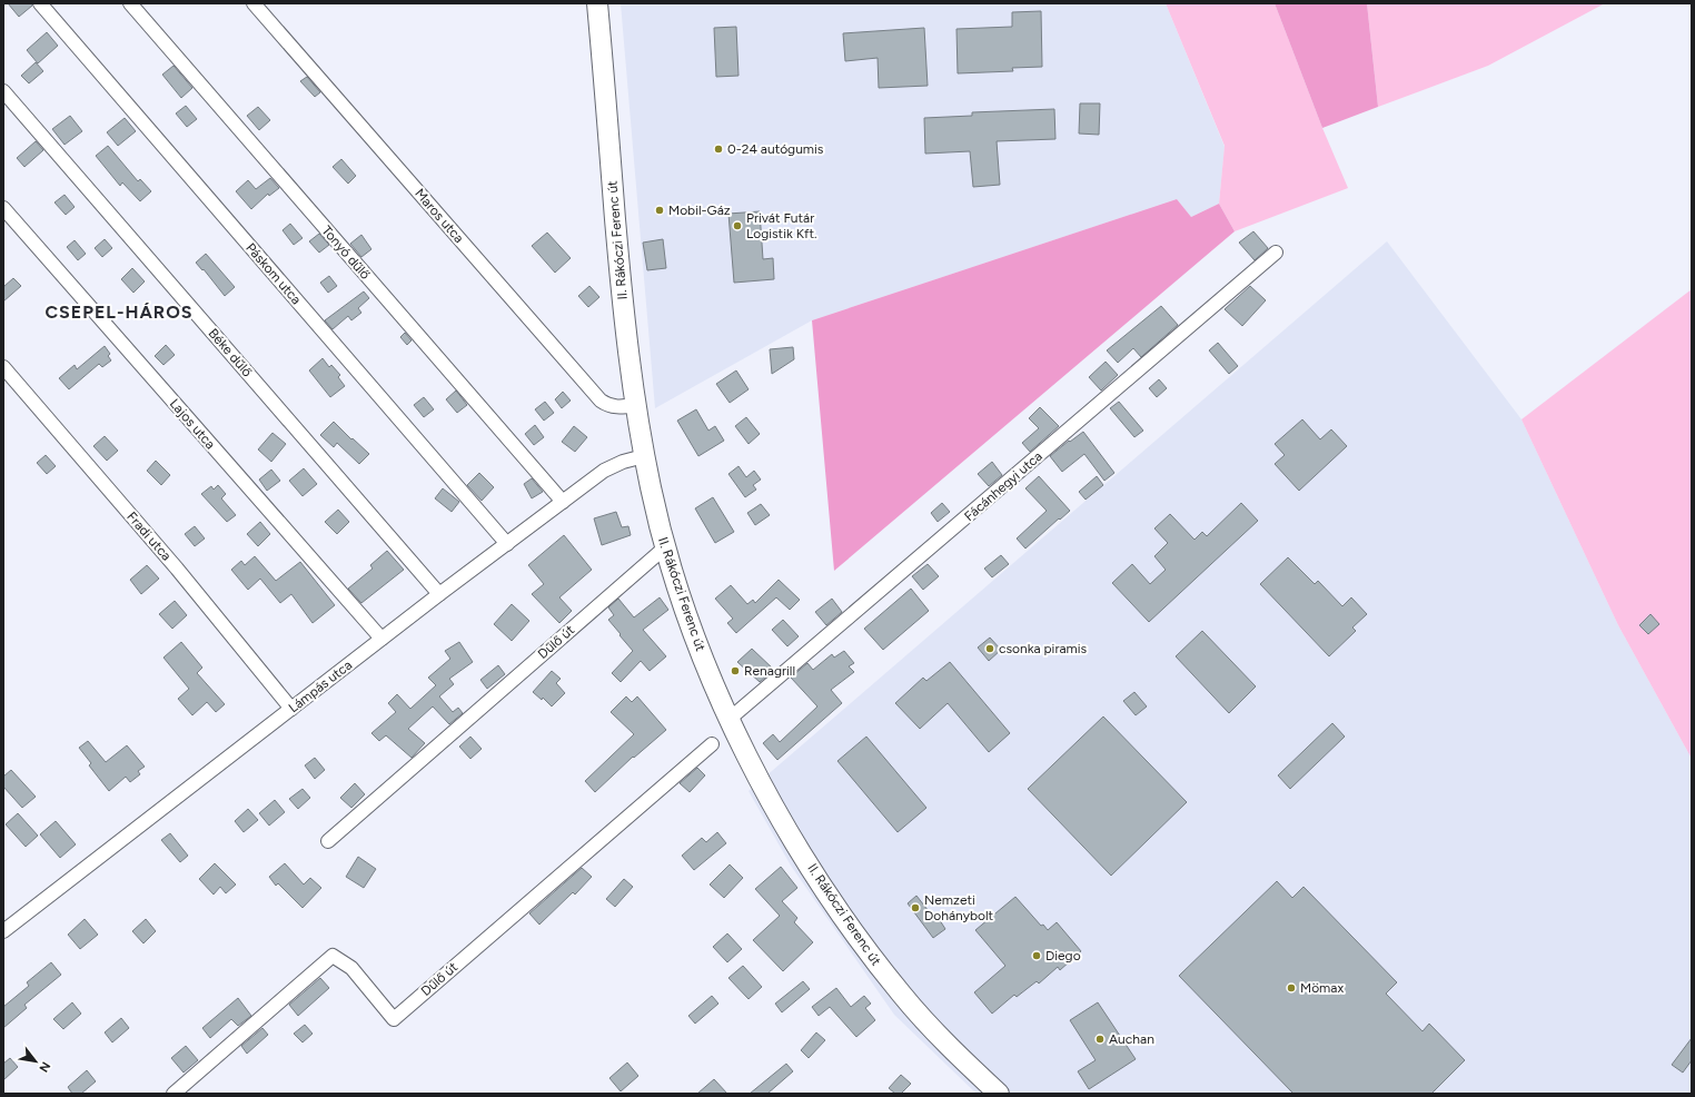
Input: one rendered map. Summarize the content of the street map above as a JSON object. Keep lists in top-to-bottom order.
{
  "streets": {
    "main road": ["II. Rákóczi Ferenc út"],
    "street": [
      "Maros utca",
      "Tonyó dűlő",
      "Páskom utca",
      "Béke dűlő",
      "Lajos utca",
      "Fácánhegyi utca",
      "Fradi utca",
      "Dűlő út",
      "Lámpás utca"
    ]
  },
  "crossings": [
    ["Maros utca", "II. Rákóczi Ferenc út"],
    ["II. Rákóczi Ferenc út", "Fácánhegyi utca"],
    ["II. Rákóczi Ferenc út", "Dűlő út"],
    ["II. Rákóczi Ferenc út", "Lámpás utca"],
    ["Tonyó dűlő", "Lámpás utca"],
    ["Páskom utca", "Lámpás utca"],
    ["Béke dűlő", "Lámpás utca"],
    ["Lajos utca", "Lámpás utca"],
    ["Fradi utca", "Lámpás utca"]
  ],
  "districts": ["CSEPEL-HÁROS"],
  "places": [
    "0-24 autógumis",
    "Mobil-Gáz",
    "Privát Futár Logistik Kft.",
    "csonka piramis",
    "Renagrill",
    "Nemzeti Dohánybolt",
    "Diego",
    "Mömax",
    "Auchan"
  ],
  "north": "bottom right"
}
